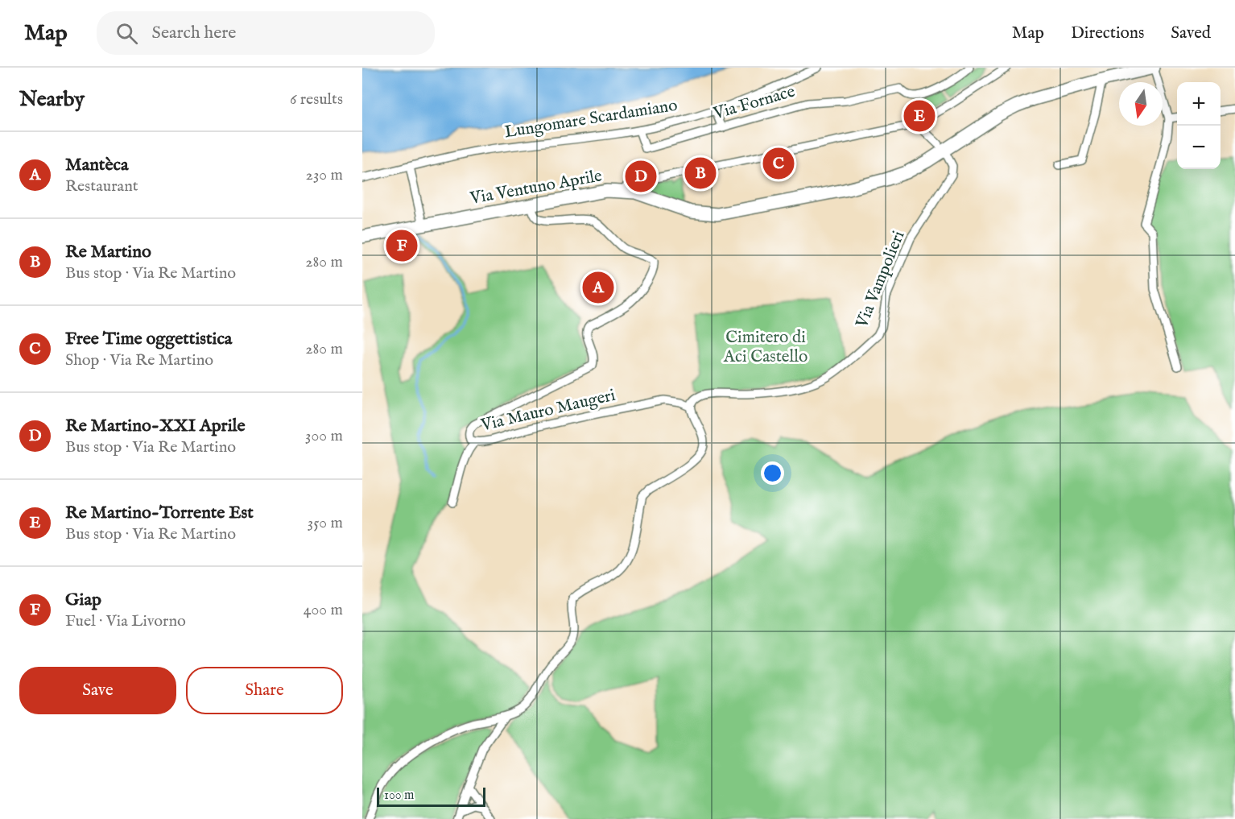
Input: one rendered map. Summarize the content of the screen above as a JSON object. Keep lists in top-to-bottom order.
{
  "streets": {
    "main road": ["Via Ventuno Aprile"],
    "street": [
      "Via Fornace",
      "Lungomare Scardamiano",
      "Via Vampolieri",
      "Via Mauro Maugeri"
    ]
  },
  "crossings": [
    ["Via Fornace", "Lungomare Scardamiano"],
    ["Via Ventuno Aprile", "Via Vampolieri"],
    ["Via Ventuno Aprile", "Via Mauro Maugeri"],
    ["Via Vampolieri", "Via Mauro Maugeri"]
  ],
  "parks": ["Cimitero di Aci Castello"],
  "scale_bar": "100 m",
  "north": "bottom",
  "page": {
    "header": "Map",
    "search": "Search here",
    "nav": ["Map", "Directions", "Saved"],
    "heading": ["Nearby", "6 results"],
    "map_buttons": ["+", "−"],
    "pins": [
      "E",
      "C",
      "B",
      "D",
      "F",
      "A"
    ],
    "list": [
      {
        "mark": "A",
        "name": "Mantèca",
        "note": "Restaurant",
        "value": "230 m"
      },
      {
        "mark": "B",
        "name": "Re Martino",
        "note": "Bus stop · Via Re Martino",
        "value": "280 m"
      },
      {
        "mark": "C",
        "name": "Free Time oggettistica",
        "note": "Shop · Via Re Martino",
        "value": "280 m"
      },
      {
        "mark": "D",
        "name": "Re Martino-XXI Aprile",
        "note": "Bus stop · Via Re Martino",
        "value": "300 m"
      },
      {
        "mark": "E",
        "name": "Re Martino-Torrente Est",
        "note": "Bus stop · Via Re Martino",
        "value": "350 m"
      },
      {
        "mark": "F",
        "name": "Giap",
        "note": "Fuel · Via Livorno",
        "value": "400 m"
      }
    ],
    "buttons": ["Save", "Share"],
    "scale": "100 m"
  }
}
